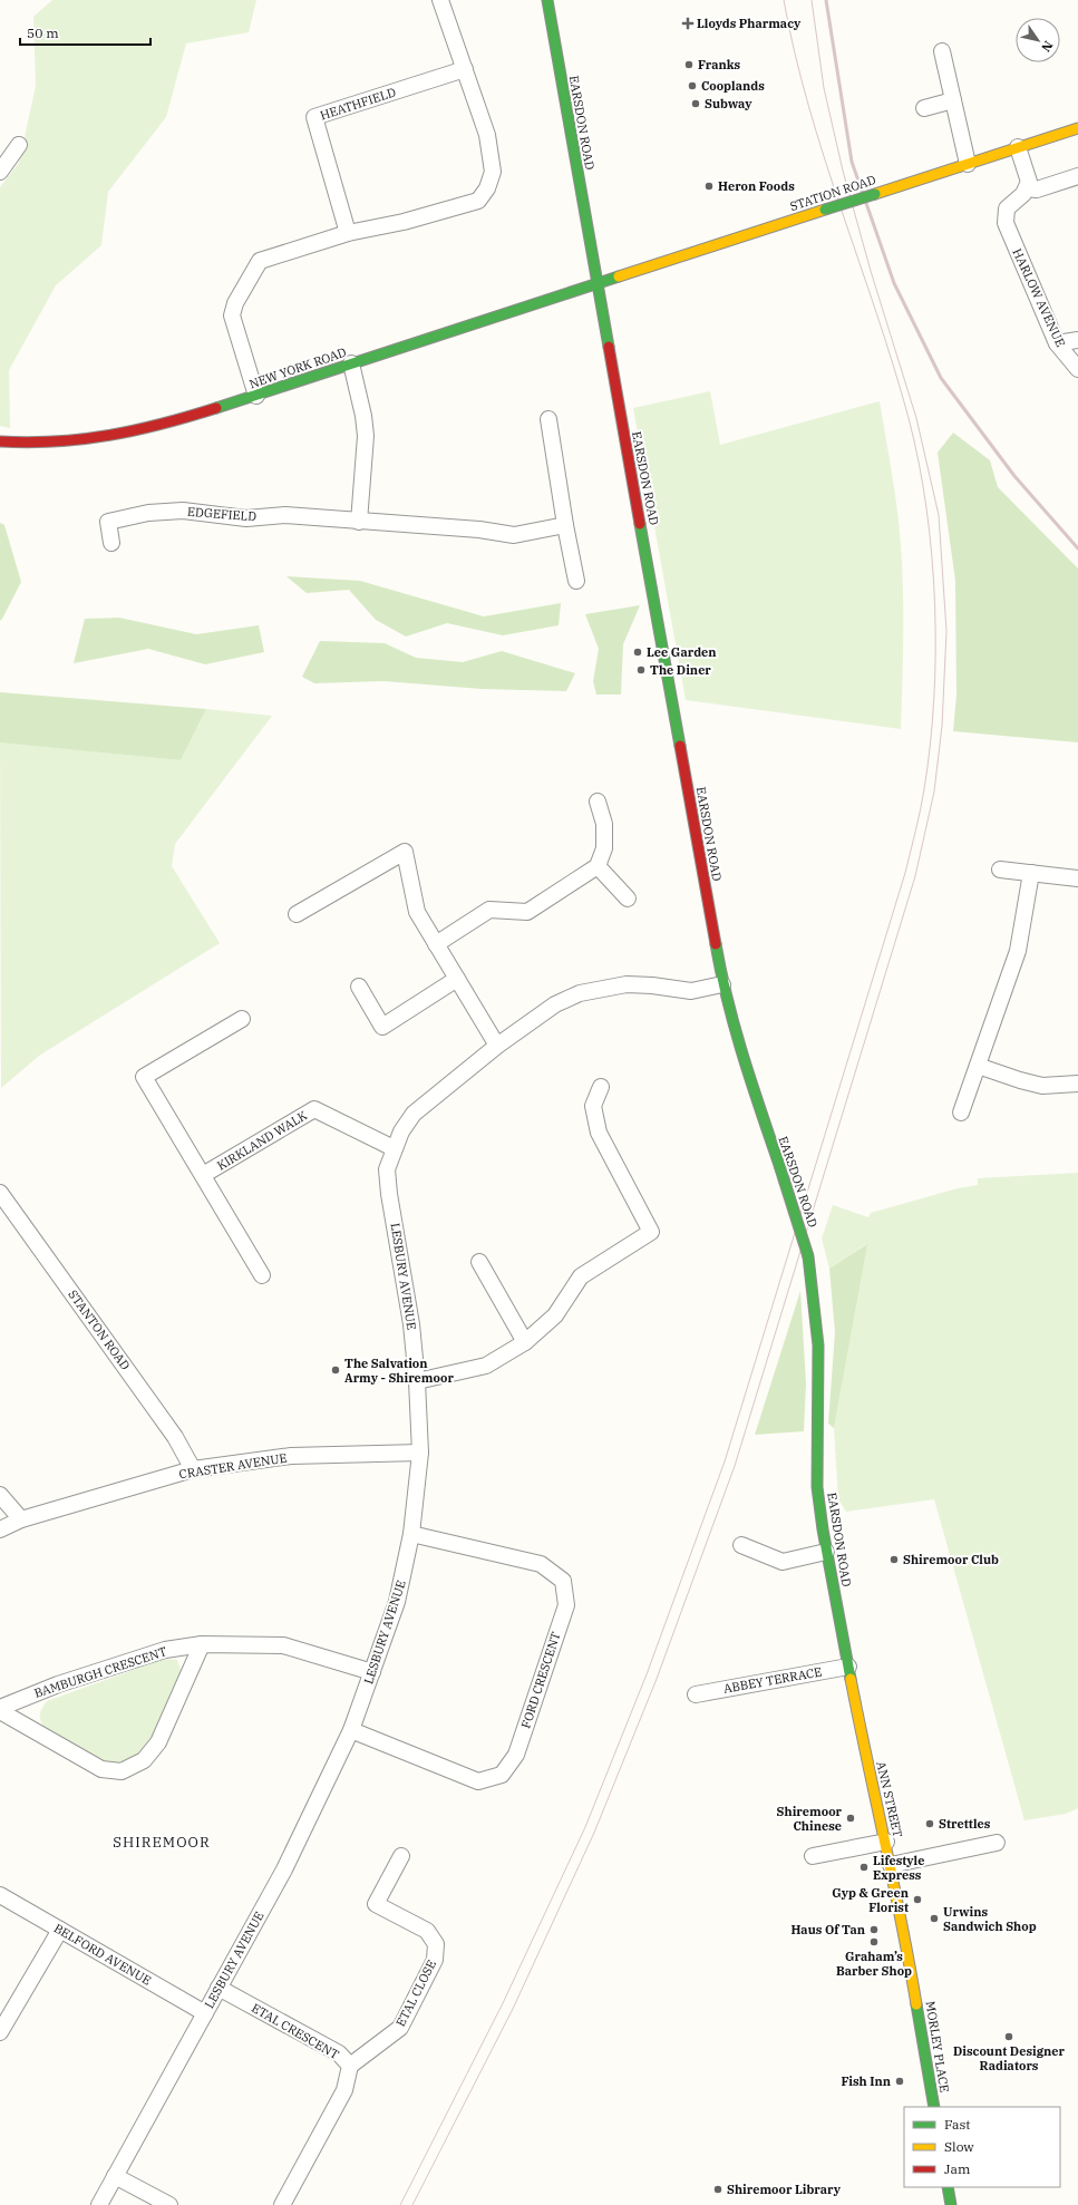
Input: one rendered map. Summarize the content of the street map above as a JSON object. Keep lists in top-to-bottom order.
{
  "streets": {
    "street": [
      "HEATHFIELD",
      "EARSDON ROAD",
      "STATION ROAD",
      "HARLOW AVENUE",
      "NEW YORK ROAD",
      "EDGEFIELD",
      "KIRKLAND WALK",
      "LESBURY AVENUE",
      "STANTON ROAD",
      "CRASTER AVENUE",
      "BAMBURGH CRESCENT",
      "FORD CRESCENT",
      "ABBEY TERRACE",
      "ANN STREET",
      "BELFORD AVENUE",
      "ETAL CLOSE",
      "ETAL CRESCENT",
      "MORLEY PLACE"
    ]
  },
  "crossings": [
    ["EARSDON ROAD", "STATION ROAD"],
    ["EARSDON ROAD", "NEW YORK ROAD"],
    ["EARSDON ROAD", "LESBURY AVENUE"],
    ["EARSDON ROAD", "ABBEY TERRACE"],
    ["EARSDON ROAD", "ANN STREET"],
    ["STATION ROAD", "NEW YORK ROAD"],
    ["KIRKLAND WALK", "LESBURY AVENUE"],
    ["LESBURY AVENUE", "CRASTER AVENUE"],
    ["LESBURY AVENUE", "BAMBURGH CRESCENT"],
    ["LESBURY AVENUE", "FORD CRESCENT"],
    ["LESBURY AVENUE", "BELFORD AVENUE"],
    ["LESBURY AVENUE", "ETAL CRESCENT"],
    ["STANTON ROAD", "CRASTER AVENUE"],
    ["ABBEY TERRACE", "ANN STREET"],
    ["ANN STREET", "MORLEY PLACE"],
    ["ETAL CLOSE", "ETAL CRESCENT"]
  ],
  "districts": ["SHIREMOOR"],
  "places": {
    "health": ["Lloyds Pharmacy"],
    "other": [
      "Franks",
      "Cooplands",
      "Subway",
      "Heron Foods",
      "Lee Garden",
      "The Diner",
      "The Salvation Army - Shiremoor",
      "Shiremoor Club",
      "Shiremoor Chinese",
      "Strettles",
      "Lifestyle Express",
      "Gyp & Green Florist",
      "Urwins Sandwich Shop",
      "Haus Of Tan",
      "Graham’s Barber Shop",
      "Discount Designer Radiators",
      "Fish Inn",
      "Shiremoor Library"
    ]
  },
  "legend": ["Fast", "Slow", "Jam"],
  "scale_bar": "50 m",
  "north": "bottom right"
}
